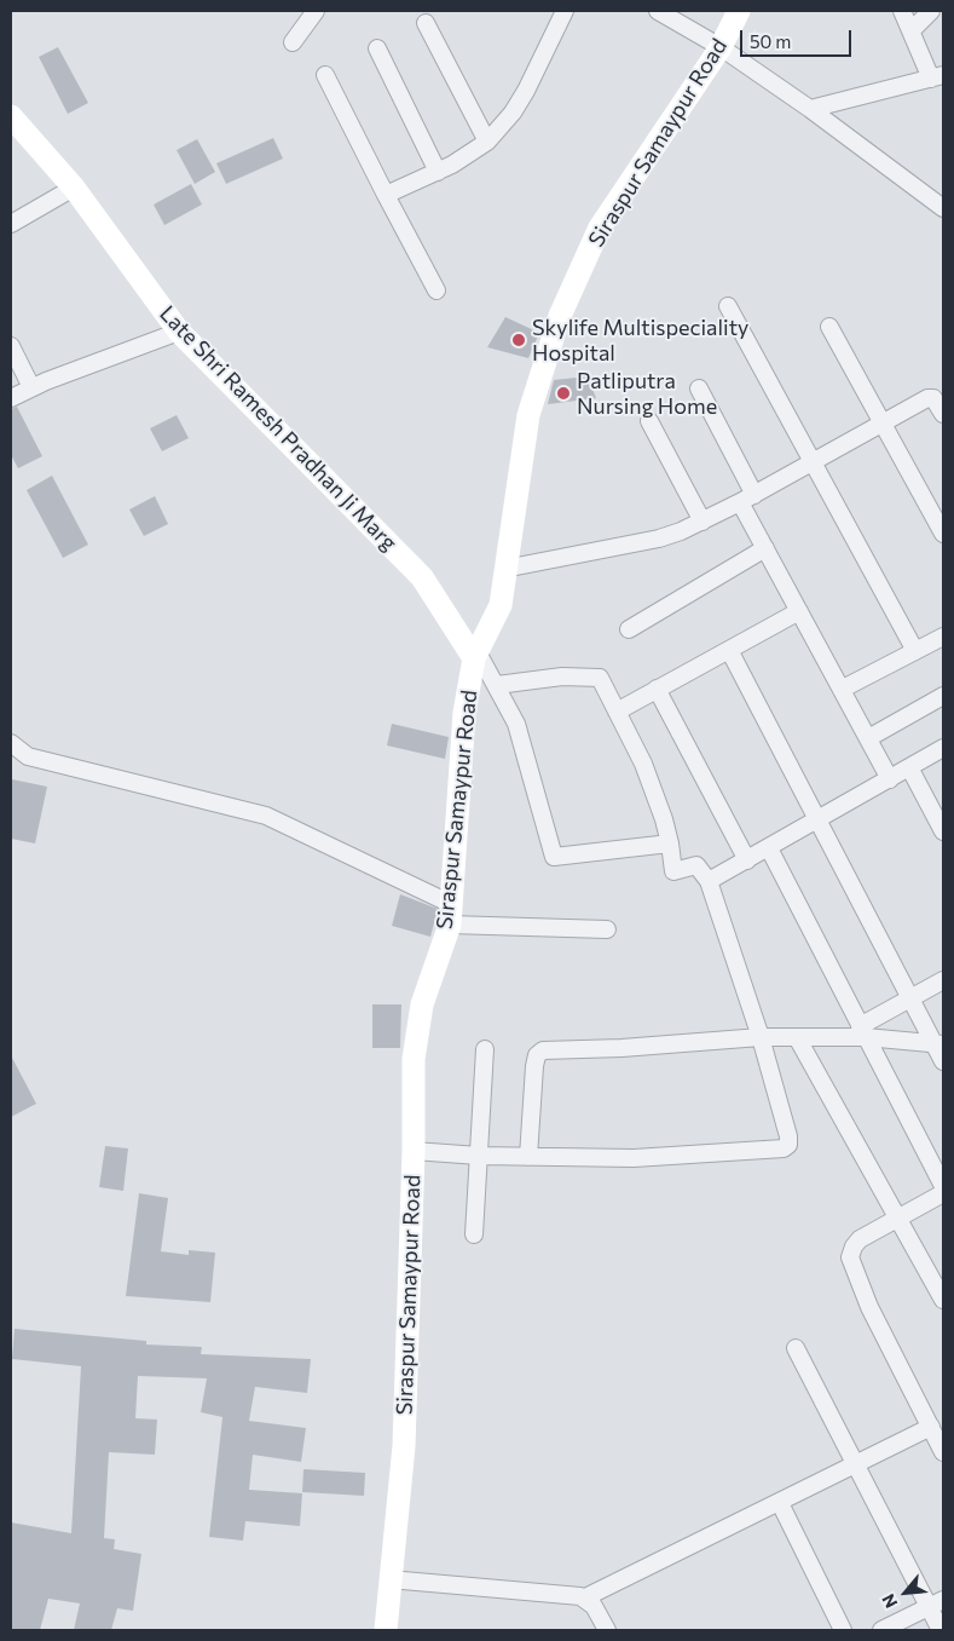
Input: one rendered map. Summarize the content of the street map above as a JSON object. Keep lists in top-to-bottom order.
{
  "streets": {
    "street": ["Siraspur Samaypur Road", "Late Shri Ramesh Pradhan Ji Marg"]
  },
  "crossings": [
    ["Siraspur Samaypur Road", "Late Shri Ramesh Pradhan Ji Marg"]
  ],
  "places": ["Skylife Multispeciality Hospital", "Patliputra Nursing Home"],
  "scale_bar": "50 m",
  "north": "bottom left"
}
